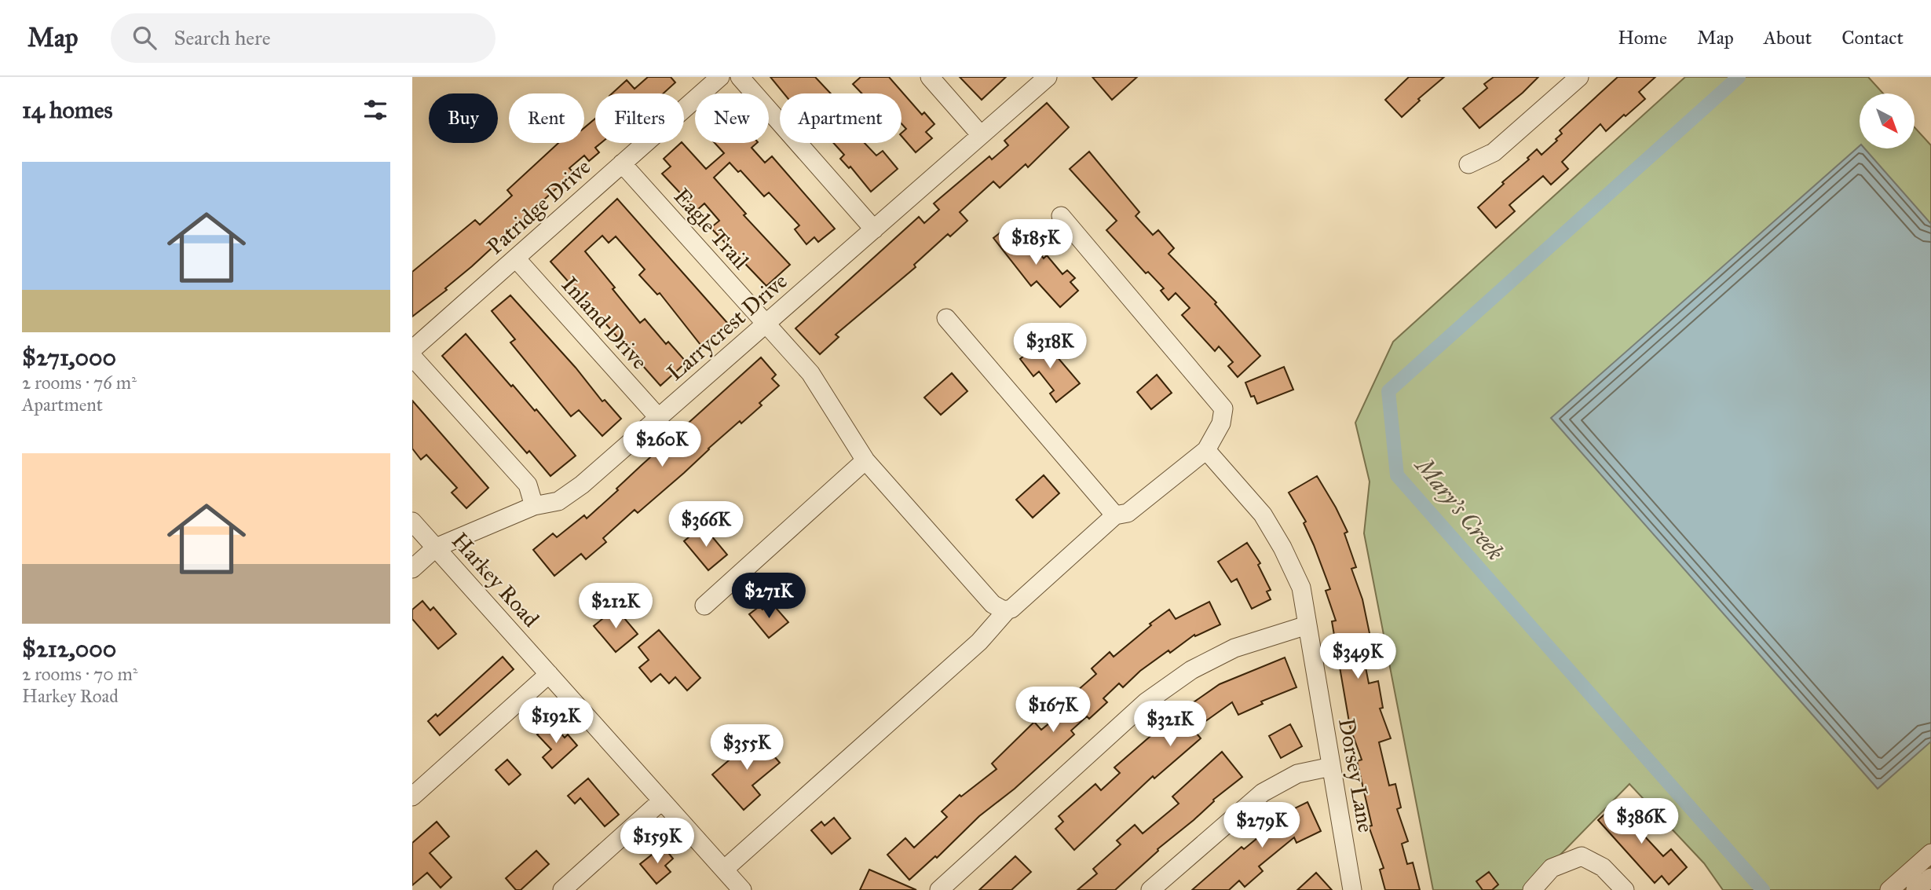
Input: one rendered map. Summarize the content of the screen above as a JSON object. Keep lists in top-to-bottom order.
{
  "streets": {
    "street": [
      "Patridge Drive",
      "Eagle Trail",
      "Inland Drive",
      "Larrycrest Drive",
      "Harkey Road",
      "Dorsey Lane"
    ]
  },
  "crossings": [
    ["Patridge Drive", "Eagle Trail"],
    ["Patridge Drive", "Inland Drive"],
    ["Eagle Trail", "Larrycrest Drive"],
    ["Inland Drive", "Larrycrest Drive"],
    ["Larrycrest Drive", "Harkey Road"]
  ],
  "water": ["Mary's Creek"],
  "north": "bottom right",
  "page": {
    "header": "Map",
    "search": "Search here",
    "nav": [
      "Home",
      "Map",
      "About",
      "Contact"
    ],
    "heading": "14 homes",
    "chip": [
      "Buy",
      "Rent",
      "Filters",
      "New",
      "Apartment"
    ],
    "list": [
      {
        "name": "$271,000",
        "note": "2 rooms · 76 m² · Apartment"
      },
      {
        "name": "$212,000",
        "note": "2 rooms · 70 m² · Harkey Road"
      }
    ],
    "price": [
      "$185K",
      "$318K",
      "$260K",
      "$366K",
      "$271K",
      "$212K",
      "$349K",
      "$167K",
      "$192K",
      "$321K",
      "$355K",
      "$386K",
      "$279K",
      "$159K"
    ]
  }
}
